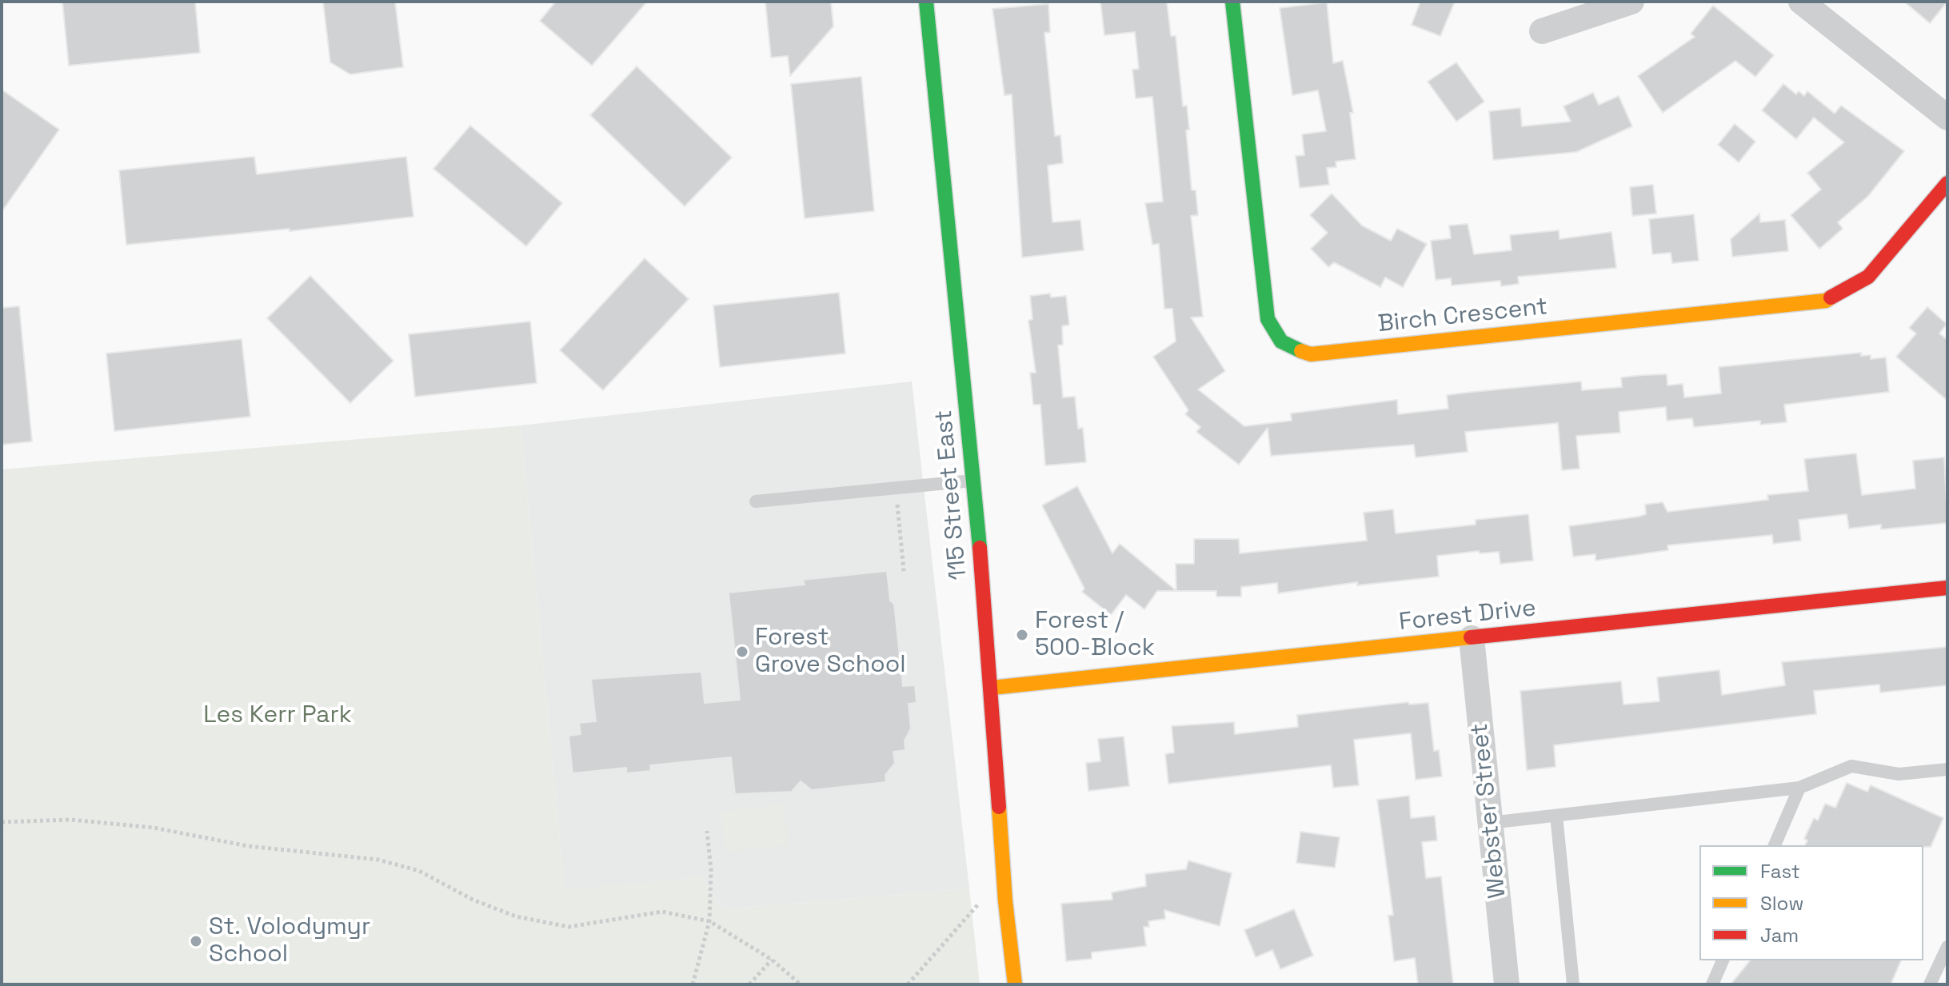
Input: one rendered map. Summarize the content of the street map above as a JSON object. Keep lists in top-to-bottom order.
{
  "streets": {
    "street": [
      "Birch Crescent",
      "115 Street East",
      "Forest Drive",
      "Webster Street"
    ]
  },
  "crossings": [
    ["115 Street East", "Forest Drive"],
    ["Forest Drive", "Webster Street"]
  ],
  "parks": ["Les Kerr Park"],
  "places": ["Forest / 500-Block", "Forest Grove School", "St. Volodymyr School"],
  "legend": ["Fast", "Slow", "Jam"]
}
